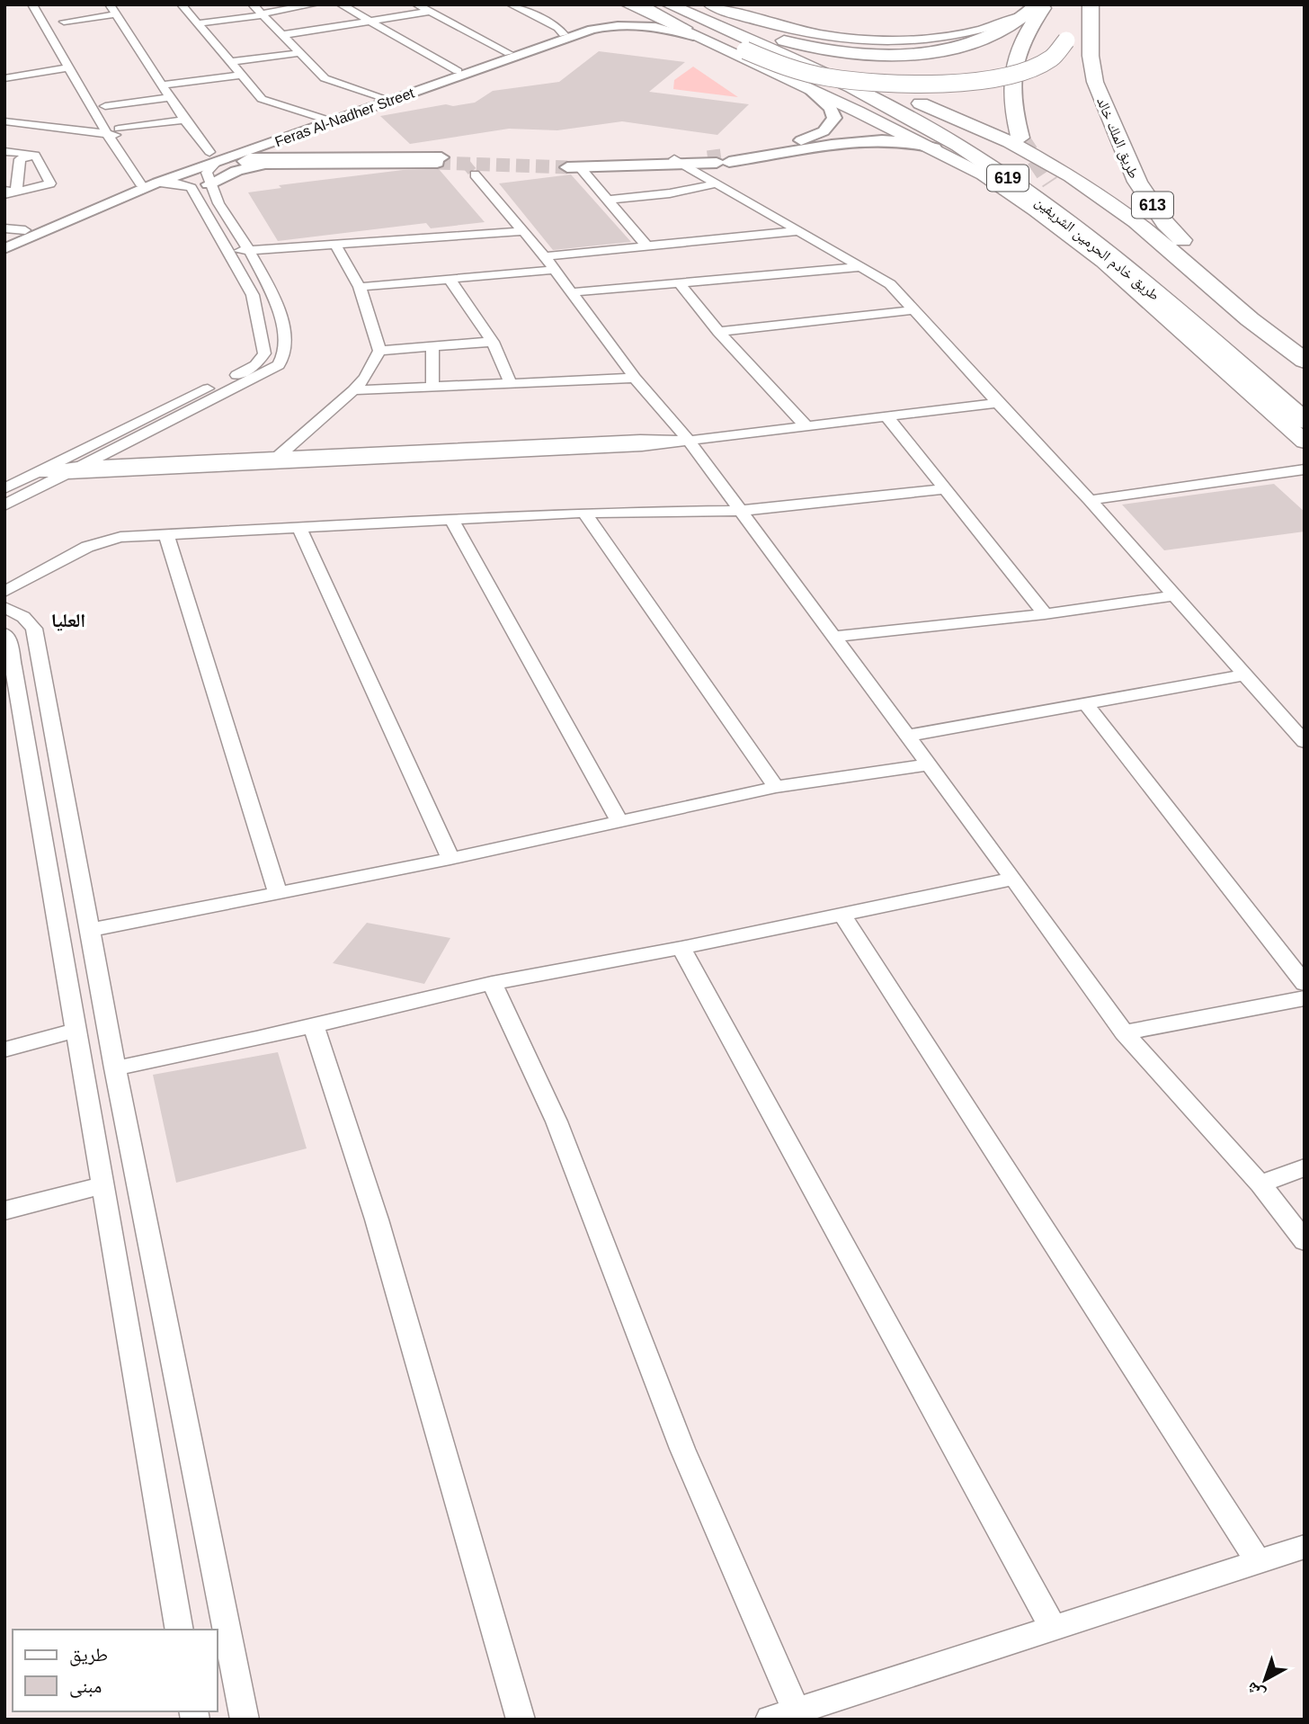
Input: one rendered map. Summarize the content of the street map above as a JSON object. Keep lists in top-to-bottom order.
{
  "streets": {
    "highway": [
      "طريق الملك خالد",
      "619",
      "613",
      "طريق خادم الحرمين الشريفين"
    ],
    "street": ["Feras Al-Nadher Street"]
  },
  "districts": ["العليا"],
  "legend": ["طريق", "مبنى"],
  "north": "bottom left"
}
